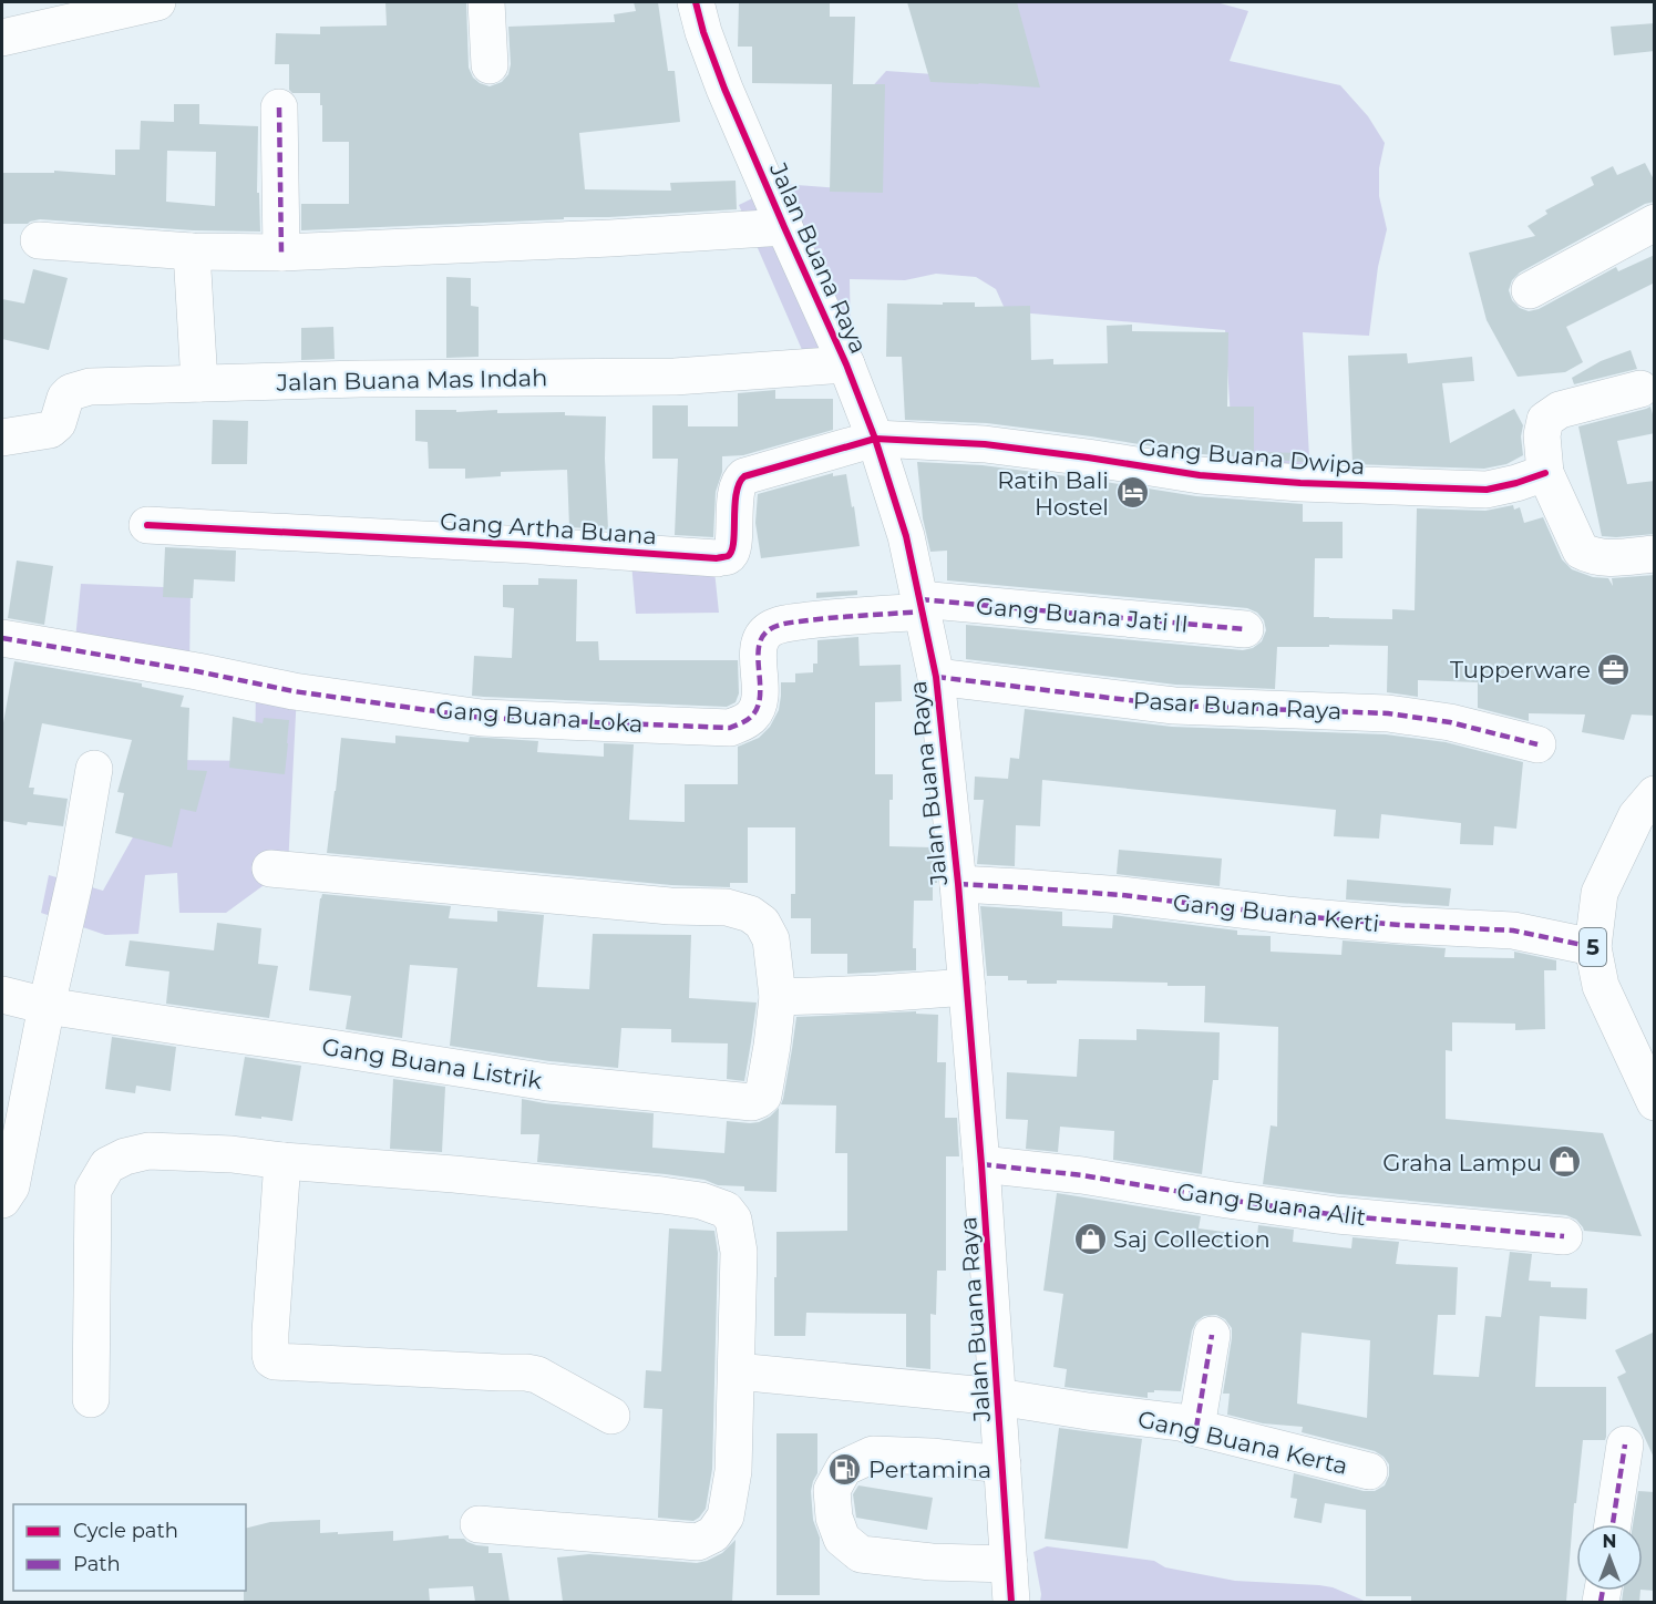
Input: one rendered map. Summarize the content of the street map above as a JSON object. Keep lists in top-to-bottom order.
{
  "streets": {
    "main road": [
      "Jalan Buana Raya",
      "Jalan Buana Mas Indah",
      "Gang Buana Dwipa",
      "Gang Artha Buana",
      "Gang Buana Jati II",
      "Pasar Buana Raya",
      "Gang Buana Loka",
      "Gang Buana Kerti",
      "5",
      "Gang Buana Listrik",
      "Gang Buana Alit",
      "Gang Buana Kerta"
    ]
  },
  "crossings": [
    ["Jalan Buana Raya", "Jalan Buana Mas Indah"],
    ["Jalan Buana Raya", "Gang Buana Dwipa"],
    ["Jalan Buana Raya", "Gang Artha Buana"],
    ["Jalan Buana Raya", "Gang Buana Jati II"],
    ["Jalan Buana Raya", "Pasar Buana Raya"],
    ["Jalan Buana Raya", "Gang Buana Loka"],
    ["Jalan Buana Raya", "Gang Buana Kerti"],
    ["Jalan Buana Raya", "Gang Buana Alit"],
    ["Jalan Buana Raya", "Gang Buana Kerta"],
    ["Gang Buana Dwipa", "Gang Artha Buana"],
    ["Gang Buana Jati II", "Gang Buana Loka"],
    ["Gang Buana Kerti", "5"]
  ],
  "places": {
    "hotel": ["Ratih Bali Hostel"],
    "office": ["Tupperware"],
    "shop": ["Graha Lampu", "Saj Collection"],
    "fuel station": ["Pertamina"]
  },
  "legend": ["Cycle path", "Path"],
  "north": "top"
}
